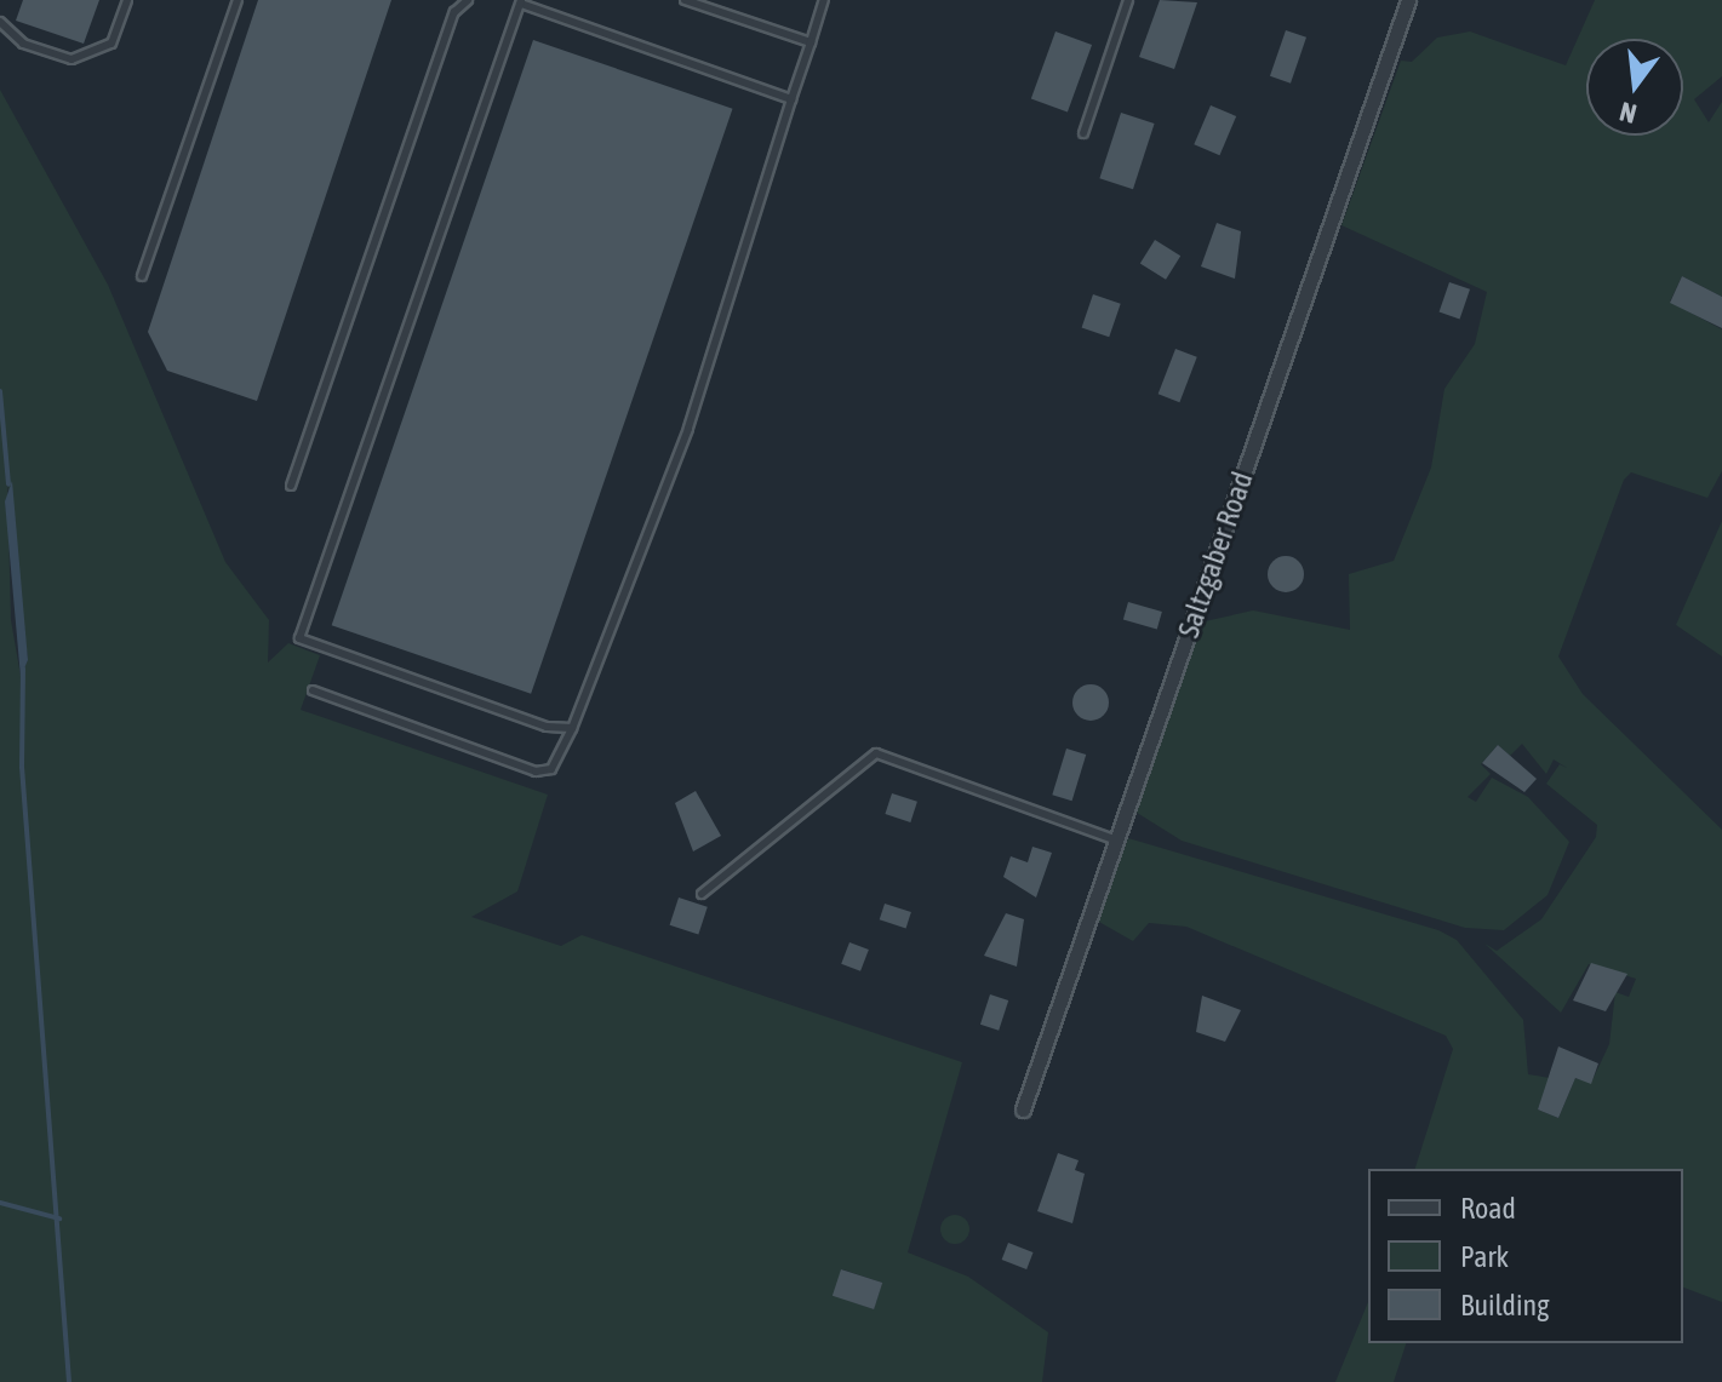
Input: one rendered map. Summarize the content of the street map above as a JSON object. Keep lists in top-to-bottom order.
{
  "streets": {
    "street": ["Saltzgaber Road"]
  },
  "legend": ["Road", "Park", "Building"],
  "north": "bottom"
}
